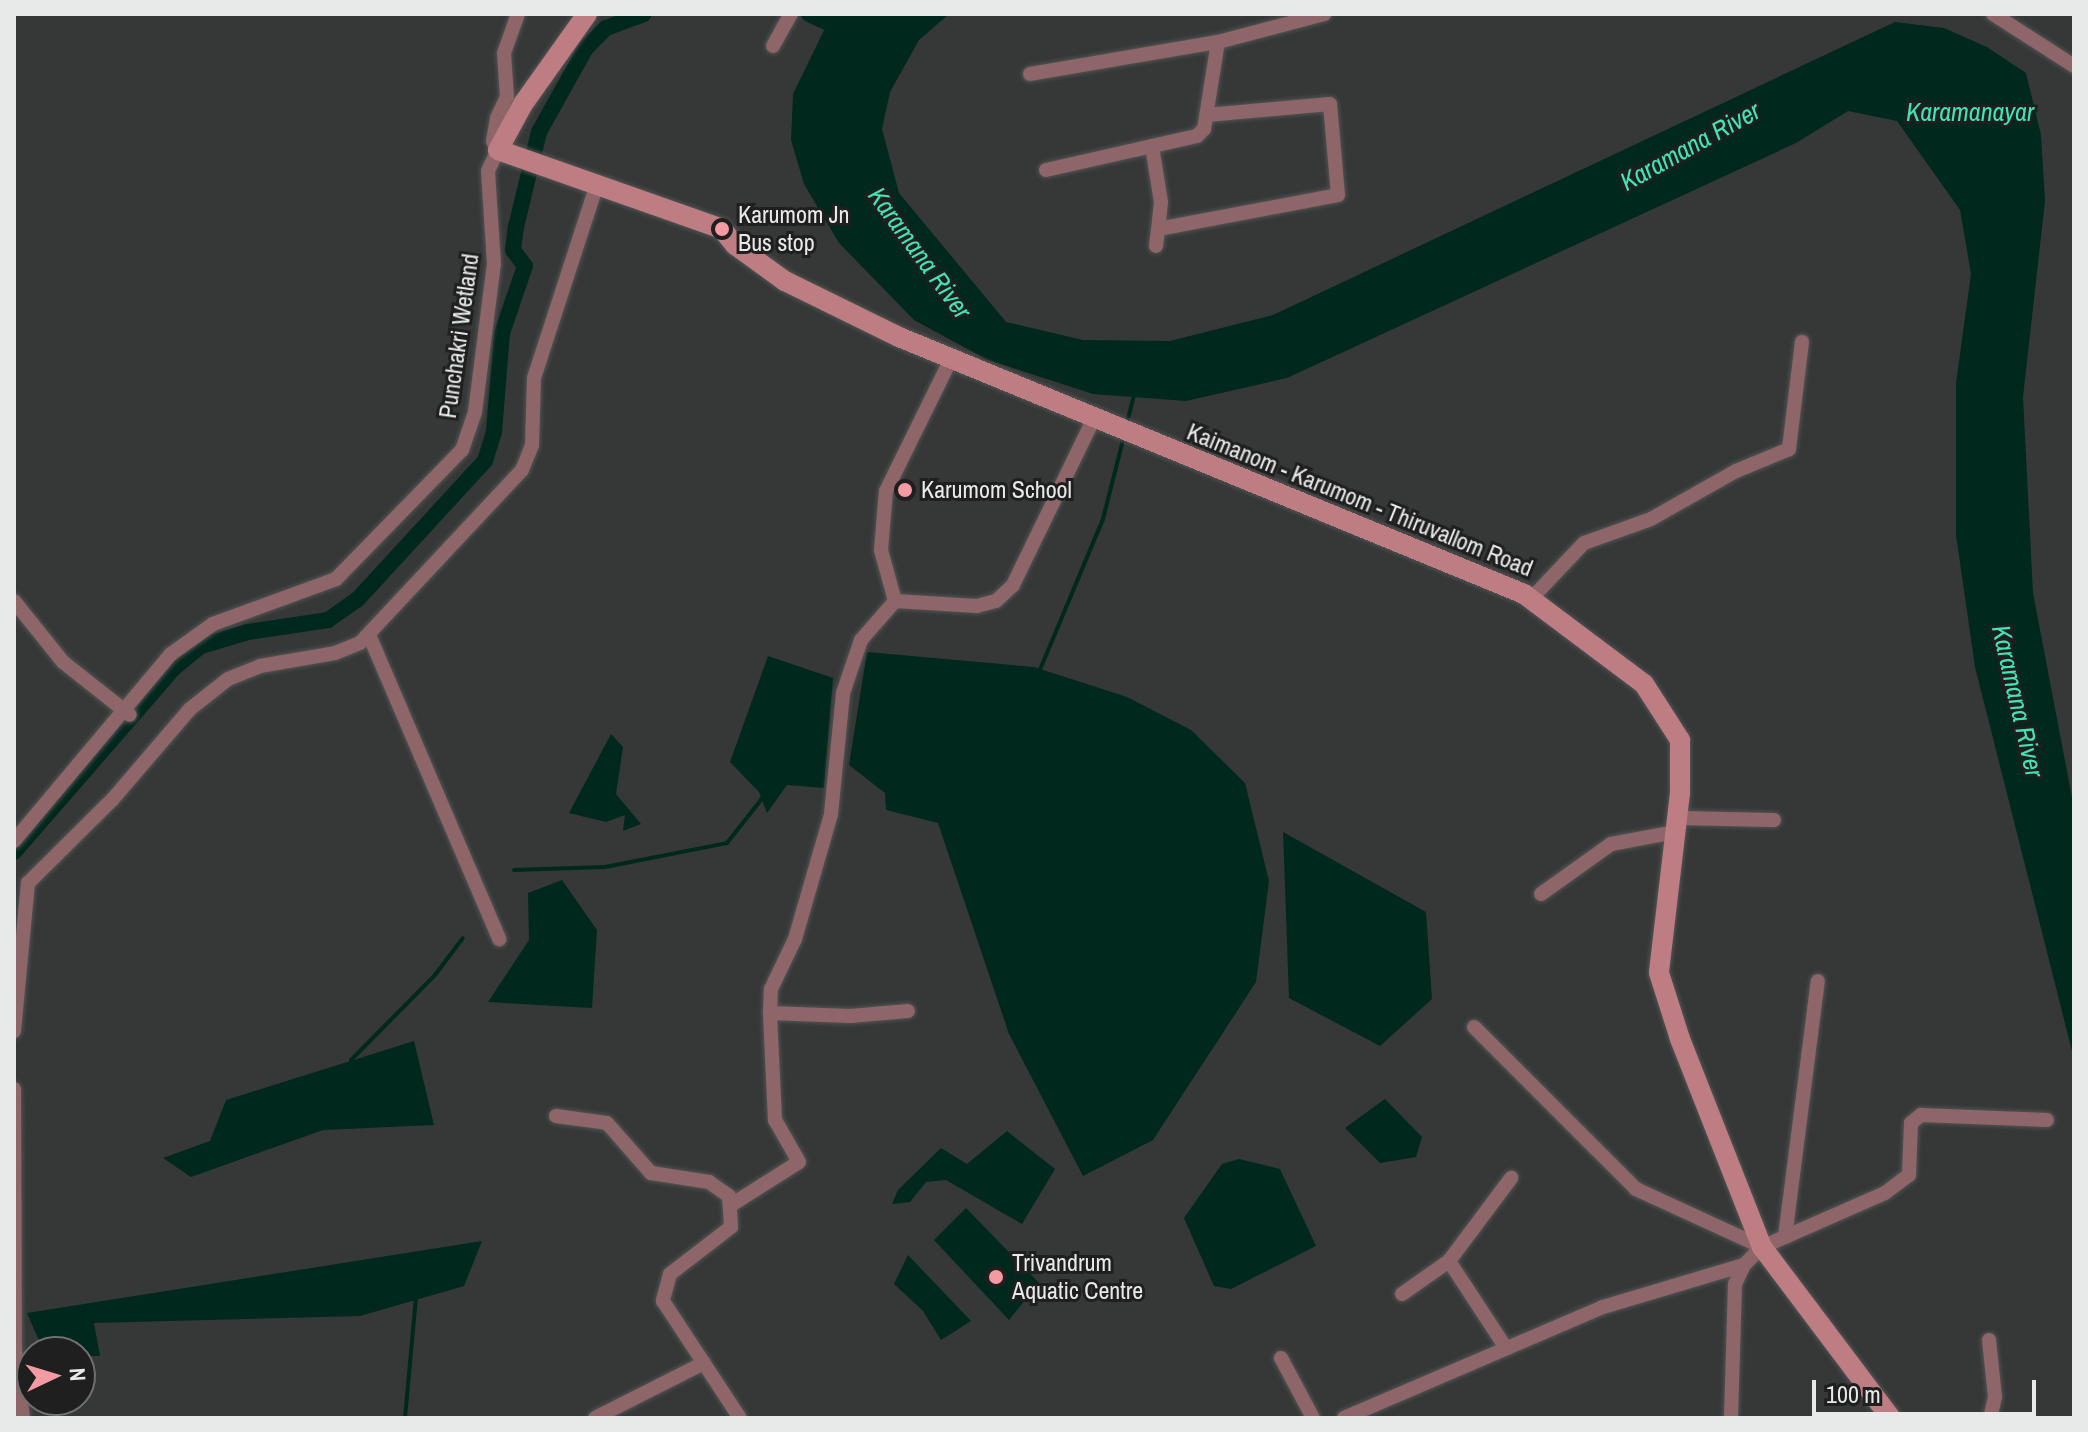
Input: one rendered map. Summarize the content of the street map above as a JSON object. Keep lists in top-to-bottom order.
{
  "streets": {
    "main road": ["Kaimanom - Karumom - Thiruvallom Road"],
    "street": ["Punchakri Wetland"]
  },
  "crossings": [
    ["Punchakri Wetland", "Kaimanom - Karumom - Thiruvallom Road"]
  ],
  "water": ["Karamanayar", "Karamana River"],
  "places": ["Karumom Jn Bus stop", "Karumom School", "Trivandrum Aquatic Centre"],
  "scale_bar": "100 m",
  "north": "right"
}
